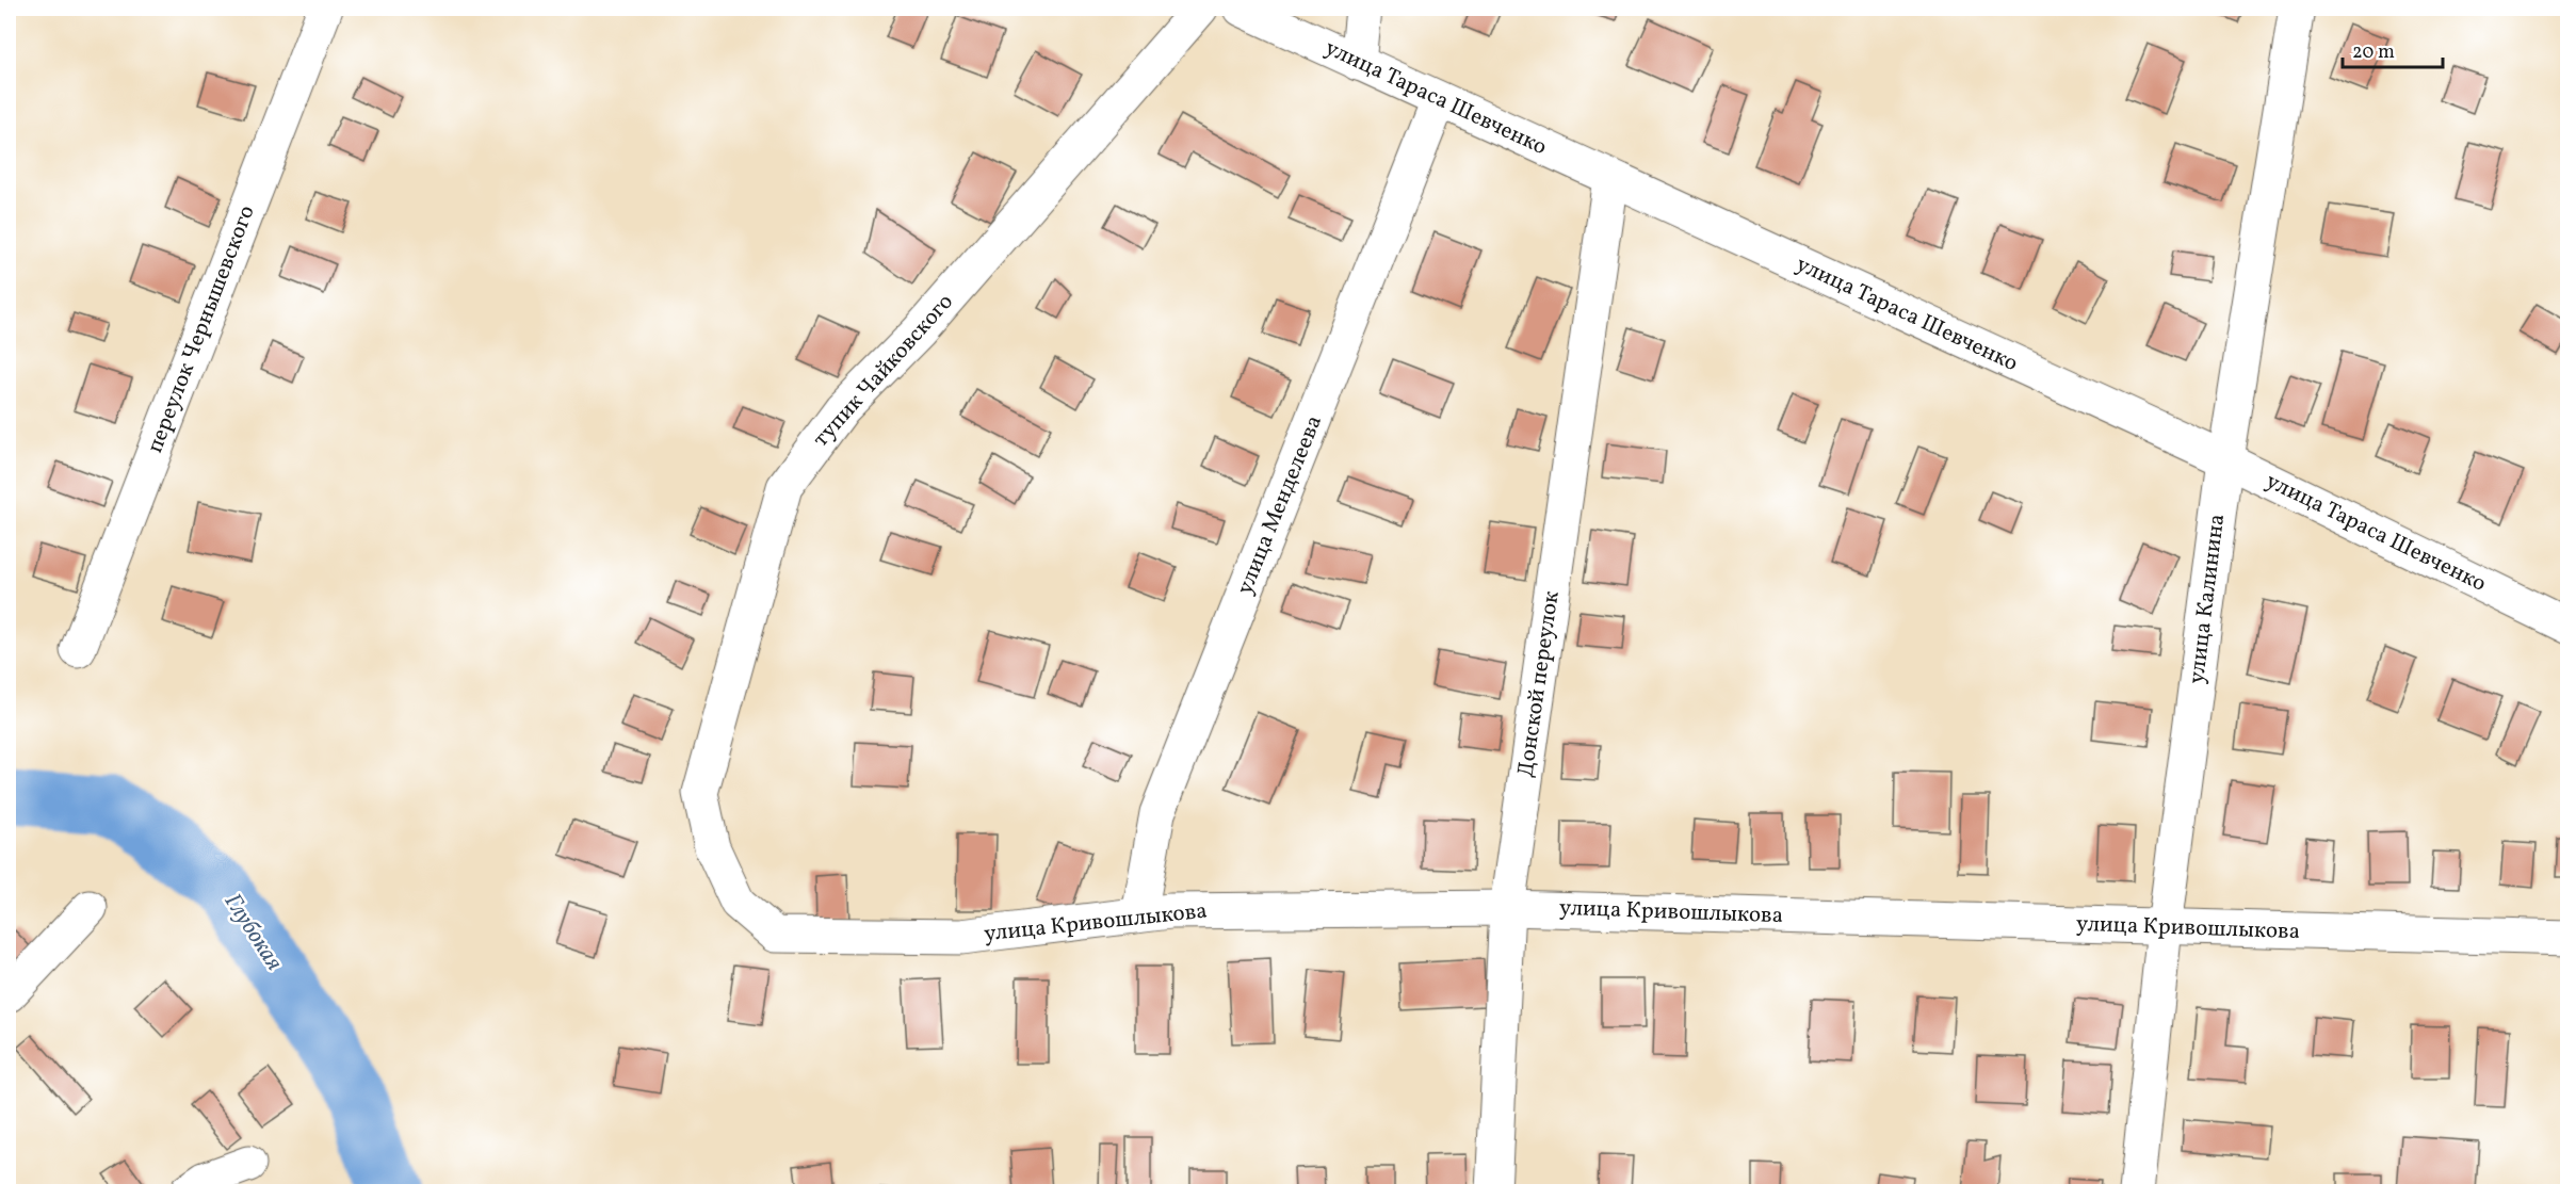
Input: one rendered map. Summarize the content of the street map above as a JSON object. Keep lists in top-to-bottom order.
{
  "streets": {
    "street": [
      "улица Тараса Шевченко",
      "переулок Чернышевского",
      "тупик Чайковского",
      "улица Менделеева",
      "улица Калинина",
      "Донской переулок",
      "улица Кривошлыкова"
    ]
  },
  "crossings": [
    ["улица Тараса Шевченко", "улица Менделеева"],
    ["улица Тараса Шевченко", "улица Калинина"],
    ["улица Тараса Шевченко", "Донской переулок"],
    ["тупик Чайковского", "улица Кривошлыкова"],
    ["улица Менделеева", "улица Кривошлыкова"],
    ["улица Калинина", "улица Кривошлыкова"],
    ["Донской переулок", "улица Кривошлыкова"]
  ],
  "water": ["Глубокая"],
  "scale_bar": "20 m"
}
